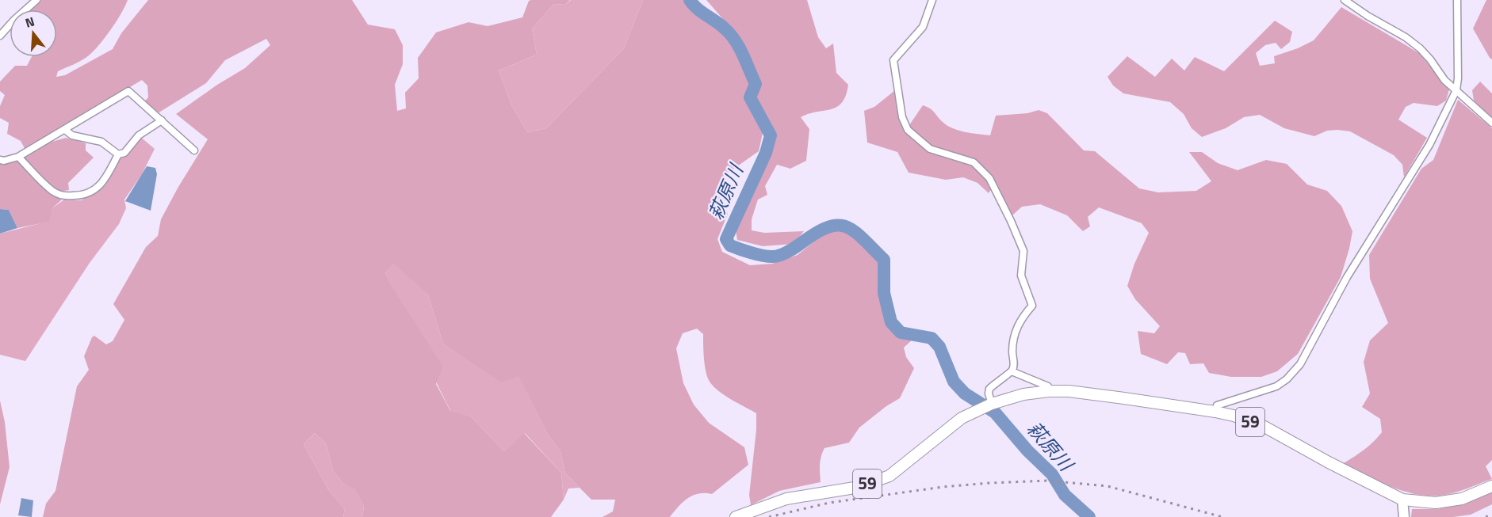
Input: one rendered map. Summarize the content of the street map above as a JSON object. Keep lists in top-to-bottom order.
{
  "streets": {
    "main road": ["59"]
  },
  "water": ["萩原川"],
  "north": "top"
}
